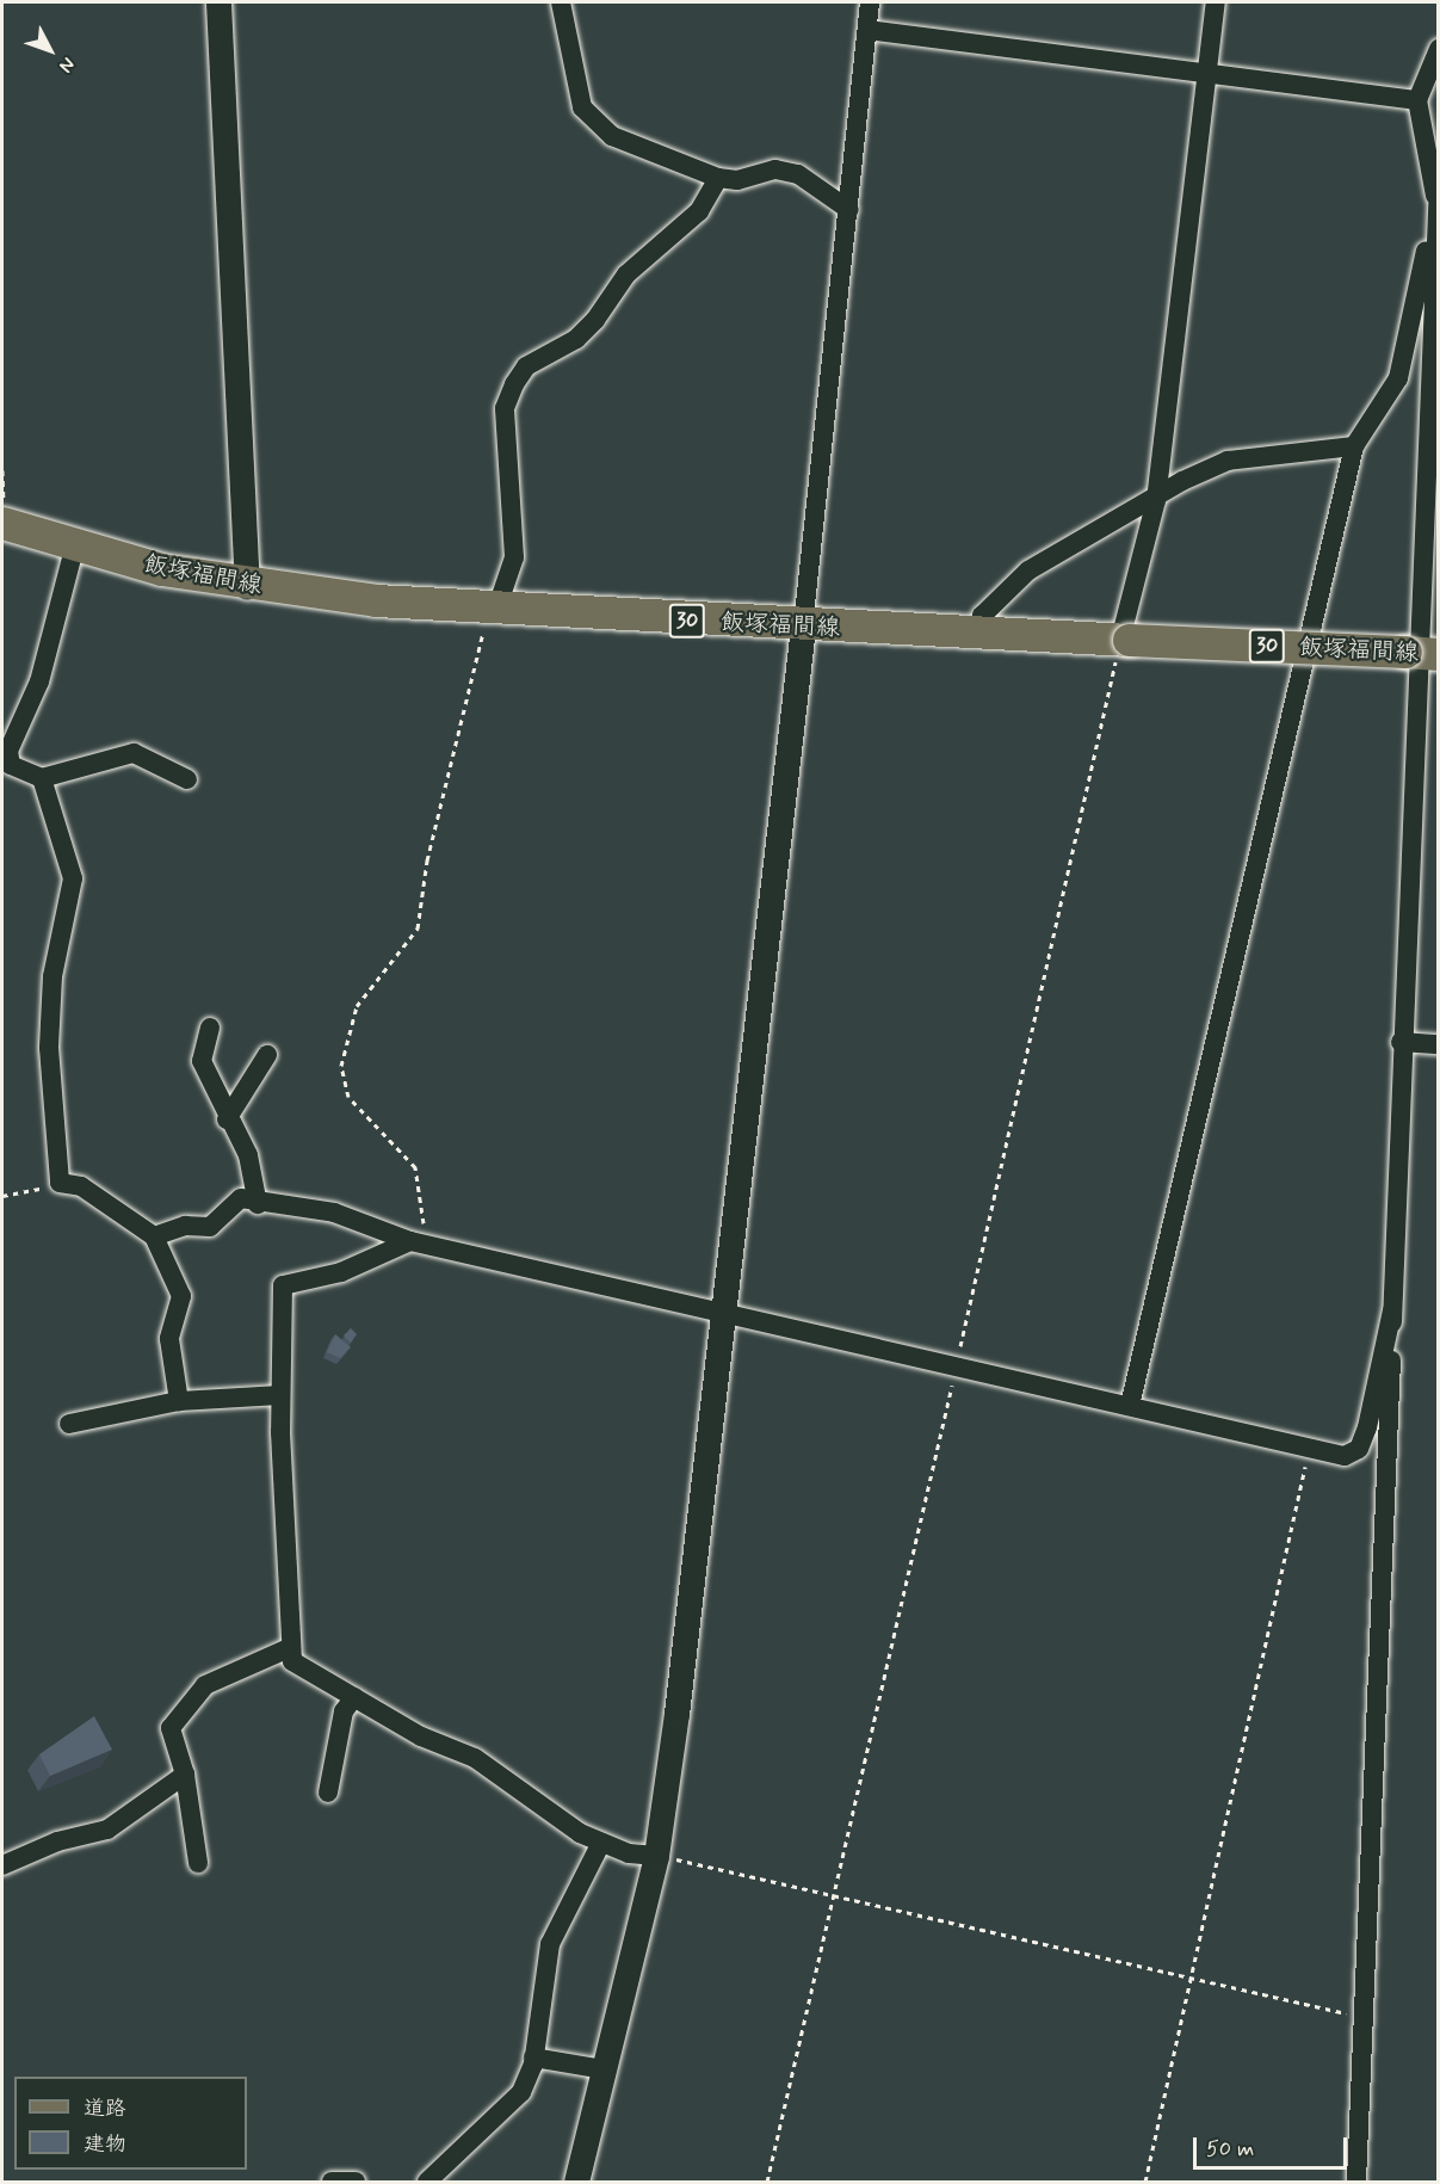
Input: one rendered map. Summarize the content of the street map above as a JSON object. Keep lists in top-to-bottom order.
{
  "streets": {
    "main road": ["飯塚福間線", "30"]
  },
  "legend": ["道路", "建物"],
  "scale_bar": "50 m",
  "north": "bottom right"
}
